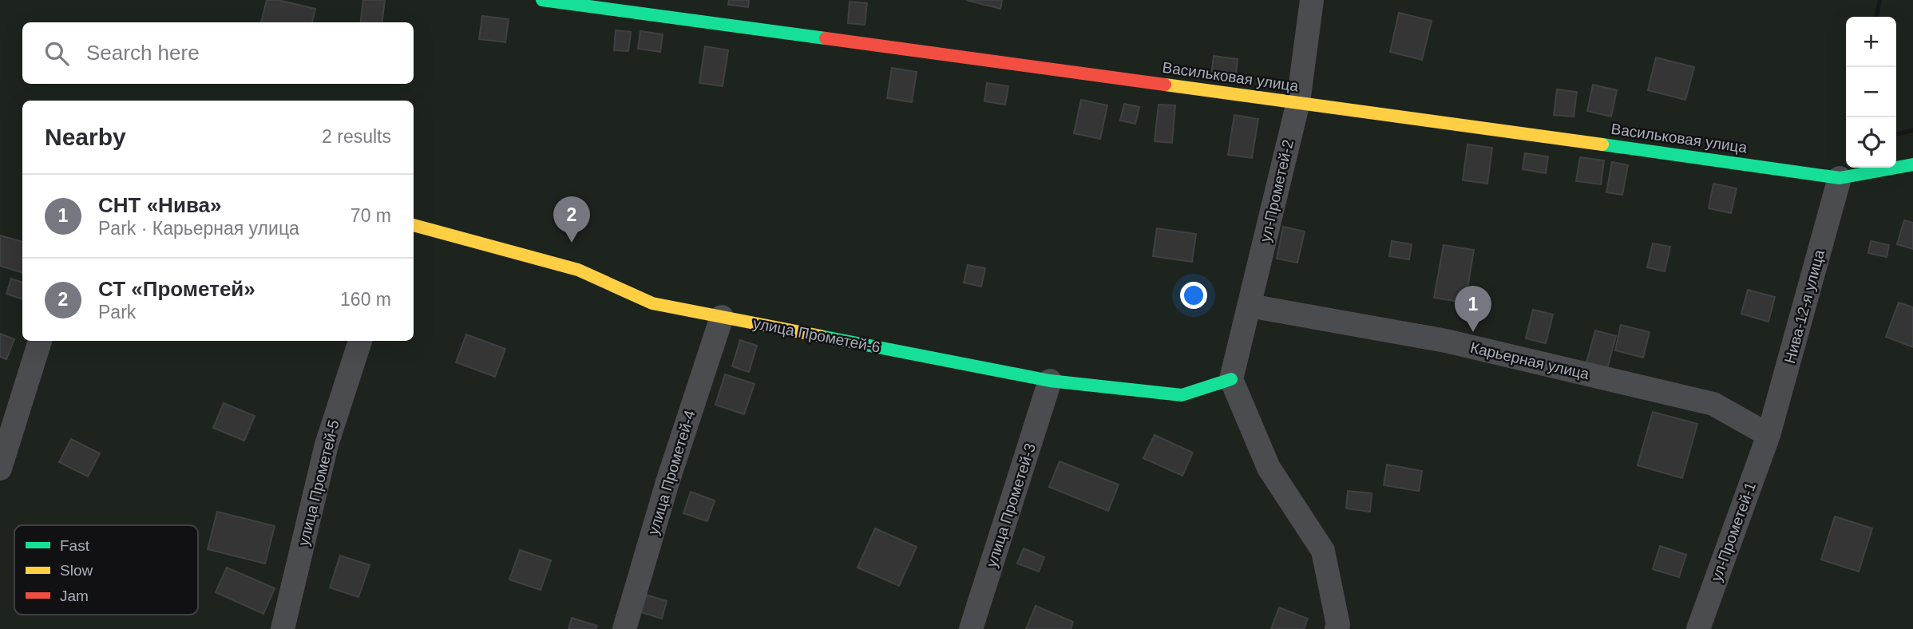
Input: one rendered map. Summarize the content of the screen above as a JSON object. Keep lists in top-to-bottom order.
{
  "streets": {
    "street": [
      "Васильковая улица",
      "ул-Прометей-2",
      "Нива-12-я улица",
      "улица Прометей-6",
      "Карьерная улица",
      "улица Прометей-4",
      "улица Прометей-5",
      "улица Прометей-3",
      "ул-Прометей-1"
    ]
  },
  "crossings": [
    ["Васильковая улица", "ул-Прометей-2"],
    ["Васильковая улица", "Нива-12-я улица"],
    ["ул-Прометей-2", "улица Прометей-6"],
    ["ул-Прометей-2", "Карьерная улица"],
    ["Нива-12-я улица", "Карьерная улица"],
    ["Нива-12-я улица", "ул-Прометей-1"],
    ["улица Прометей-6", "улица Прометей-4"],
    ["улица Прометей-6", "улица Прометей-3"],
    ["Карьерная улица", "ул-Прометей-1"]
  ],
  "legend": ["Fast", "Slow", "Jam"],
  "page": {
    "map_buttons": ["+", "−"],
    "search": "Search here",
    "heading": ["Nearby", "2 results"],
    "list": [
      {
        "mark": "1",
        "name": "СНТ «Нива»",
        "note": "Park · Карьерная улица",
        "value": "70 m"
      },
      {
        "mark": "2",
        "name": "СТ «Прометей»",
        "note": "Park",
        "value": "160 m"
      }
    ],
    "pins": ["2", "1"]
  }
}
